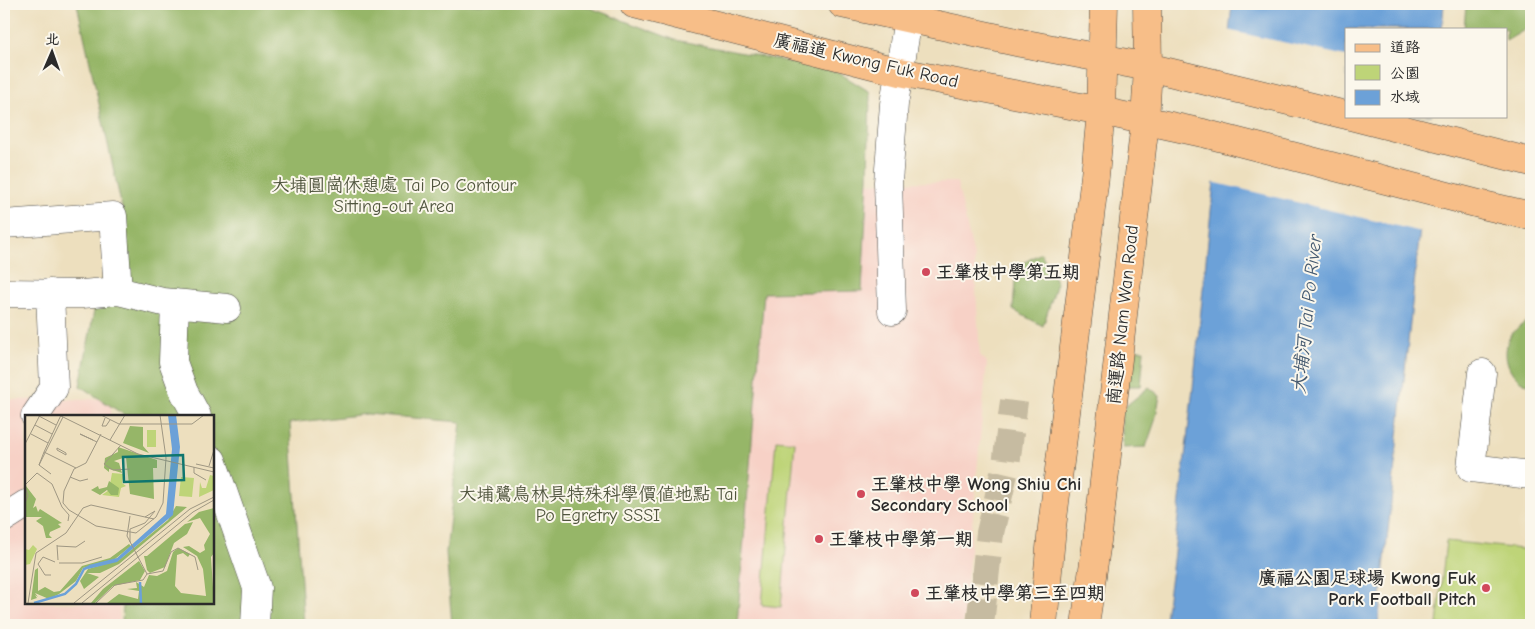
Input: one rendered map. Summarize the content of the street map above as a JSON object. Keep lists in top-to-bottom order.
{
  "streets": {
    "main road": ["廣福道 Kwong Fuk Road", "南運路 Nam Wan Road"]
  },
  "crossings": [
    ["廣福道 Kwong Fuk Road", "南運路 Nam Wan Road"]
  ],
  "water": ["大埔河 Tai Po River"],
  "parks": ["大埔圓崗休憩處 Tai Po Contour Sitting-out Area", "大埔鷺鳥林具特殊科學價值地點 Tai Po Egretry SSSI"],
  "places": [
    "王肇枝中學第五期",
    "王肇枝中學 Wong Shiu Chi Secondary School",
    "王肇枝中學第一期",
    "廣福公園足球場 Kwong Fuk Park Football Pitch",
    "王肇枝中學第三至四期"
  ],
  "legend": ["道路", "公園", "水域"],
  "north": "top"
}
